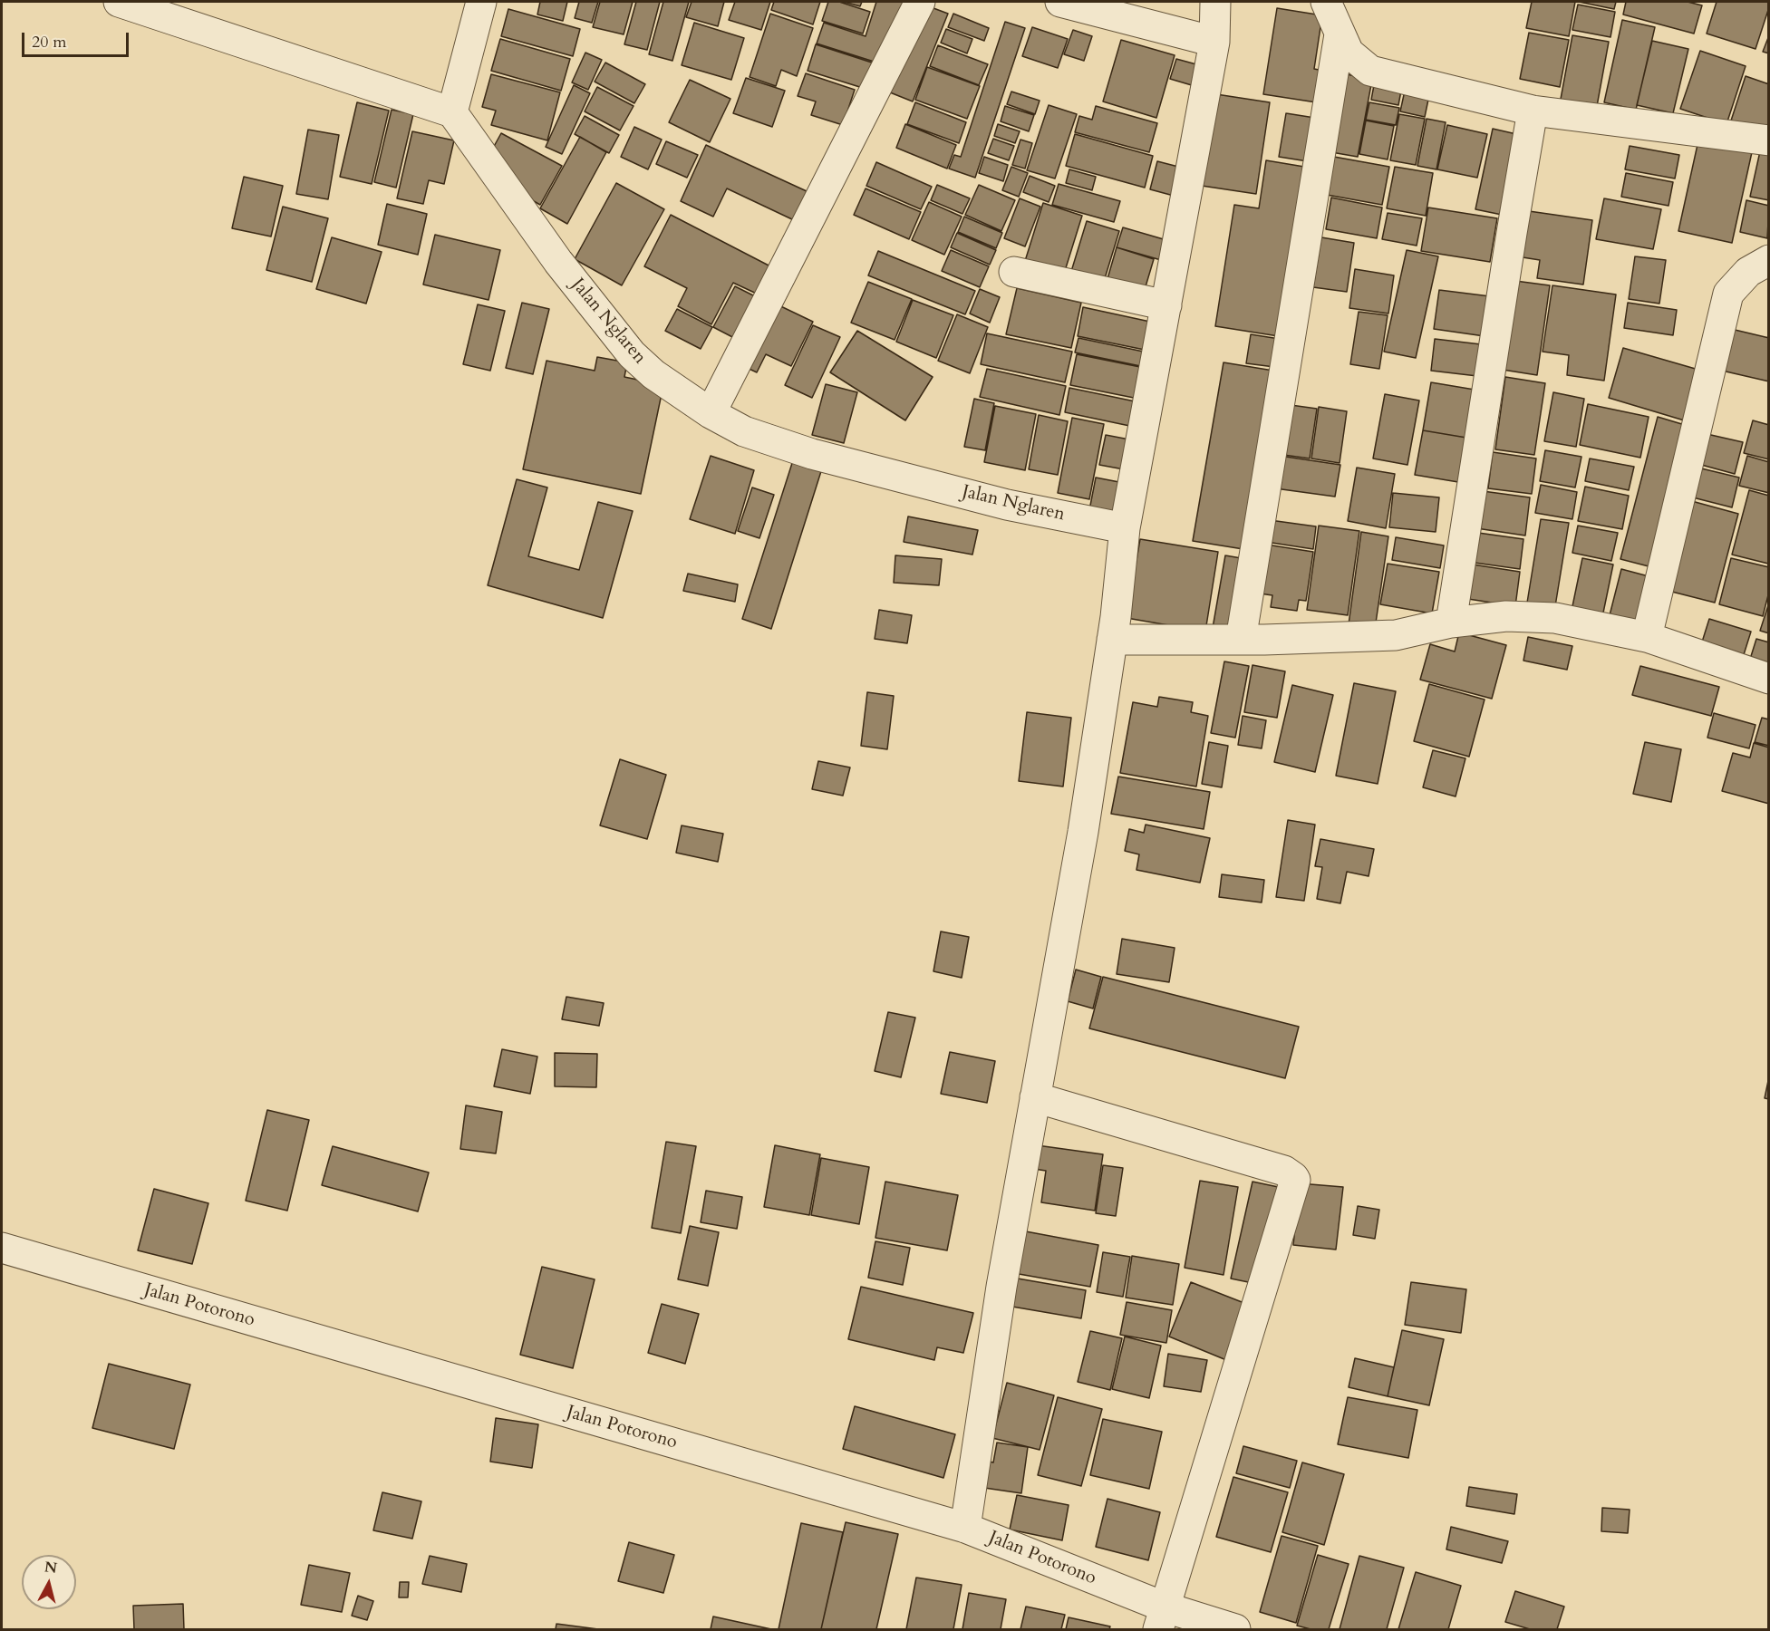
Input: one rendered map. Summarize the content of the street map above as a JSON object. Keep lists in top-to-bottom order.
{
  "streets": {
    "street": ["Jalan Nglaren", "Jalan Potorono"]
  },
  "scale_bar": "20 m",
  "north": "top"
}
